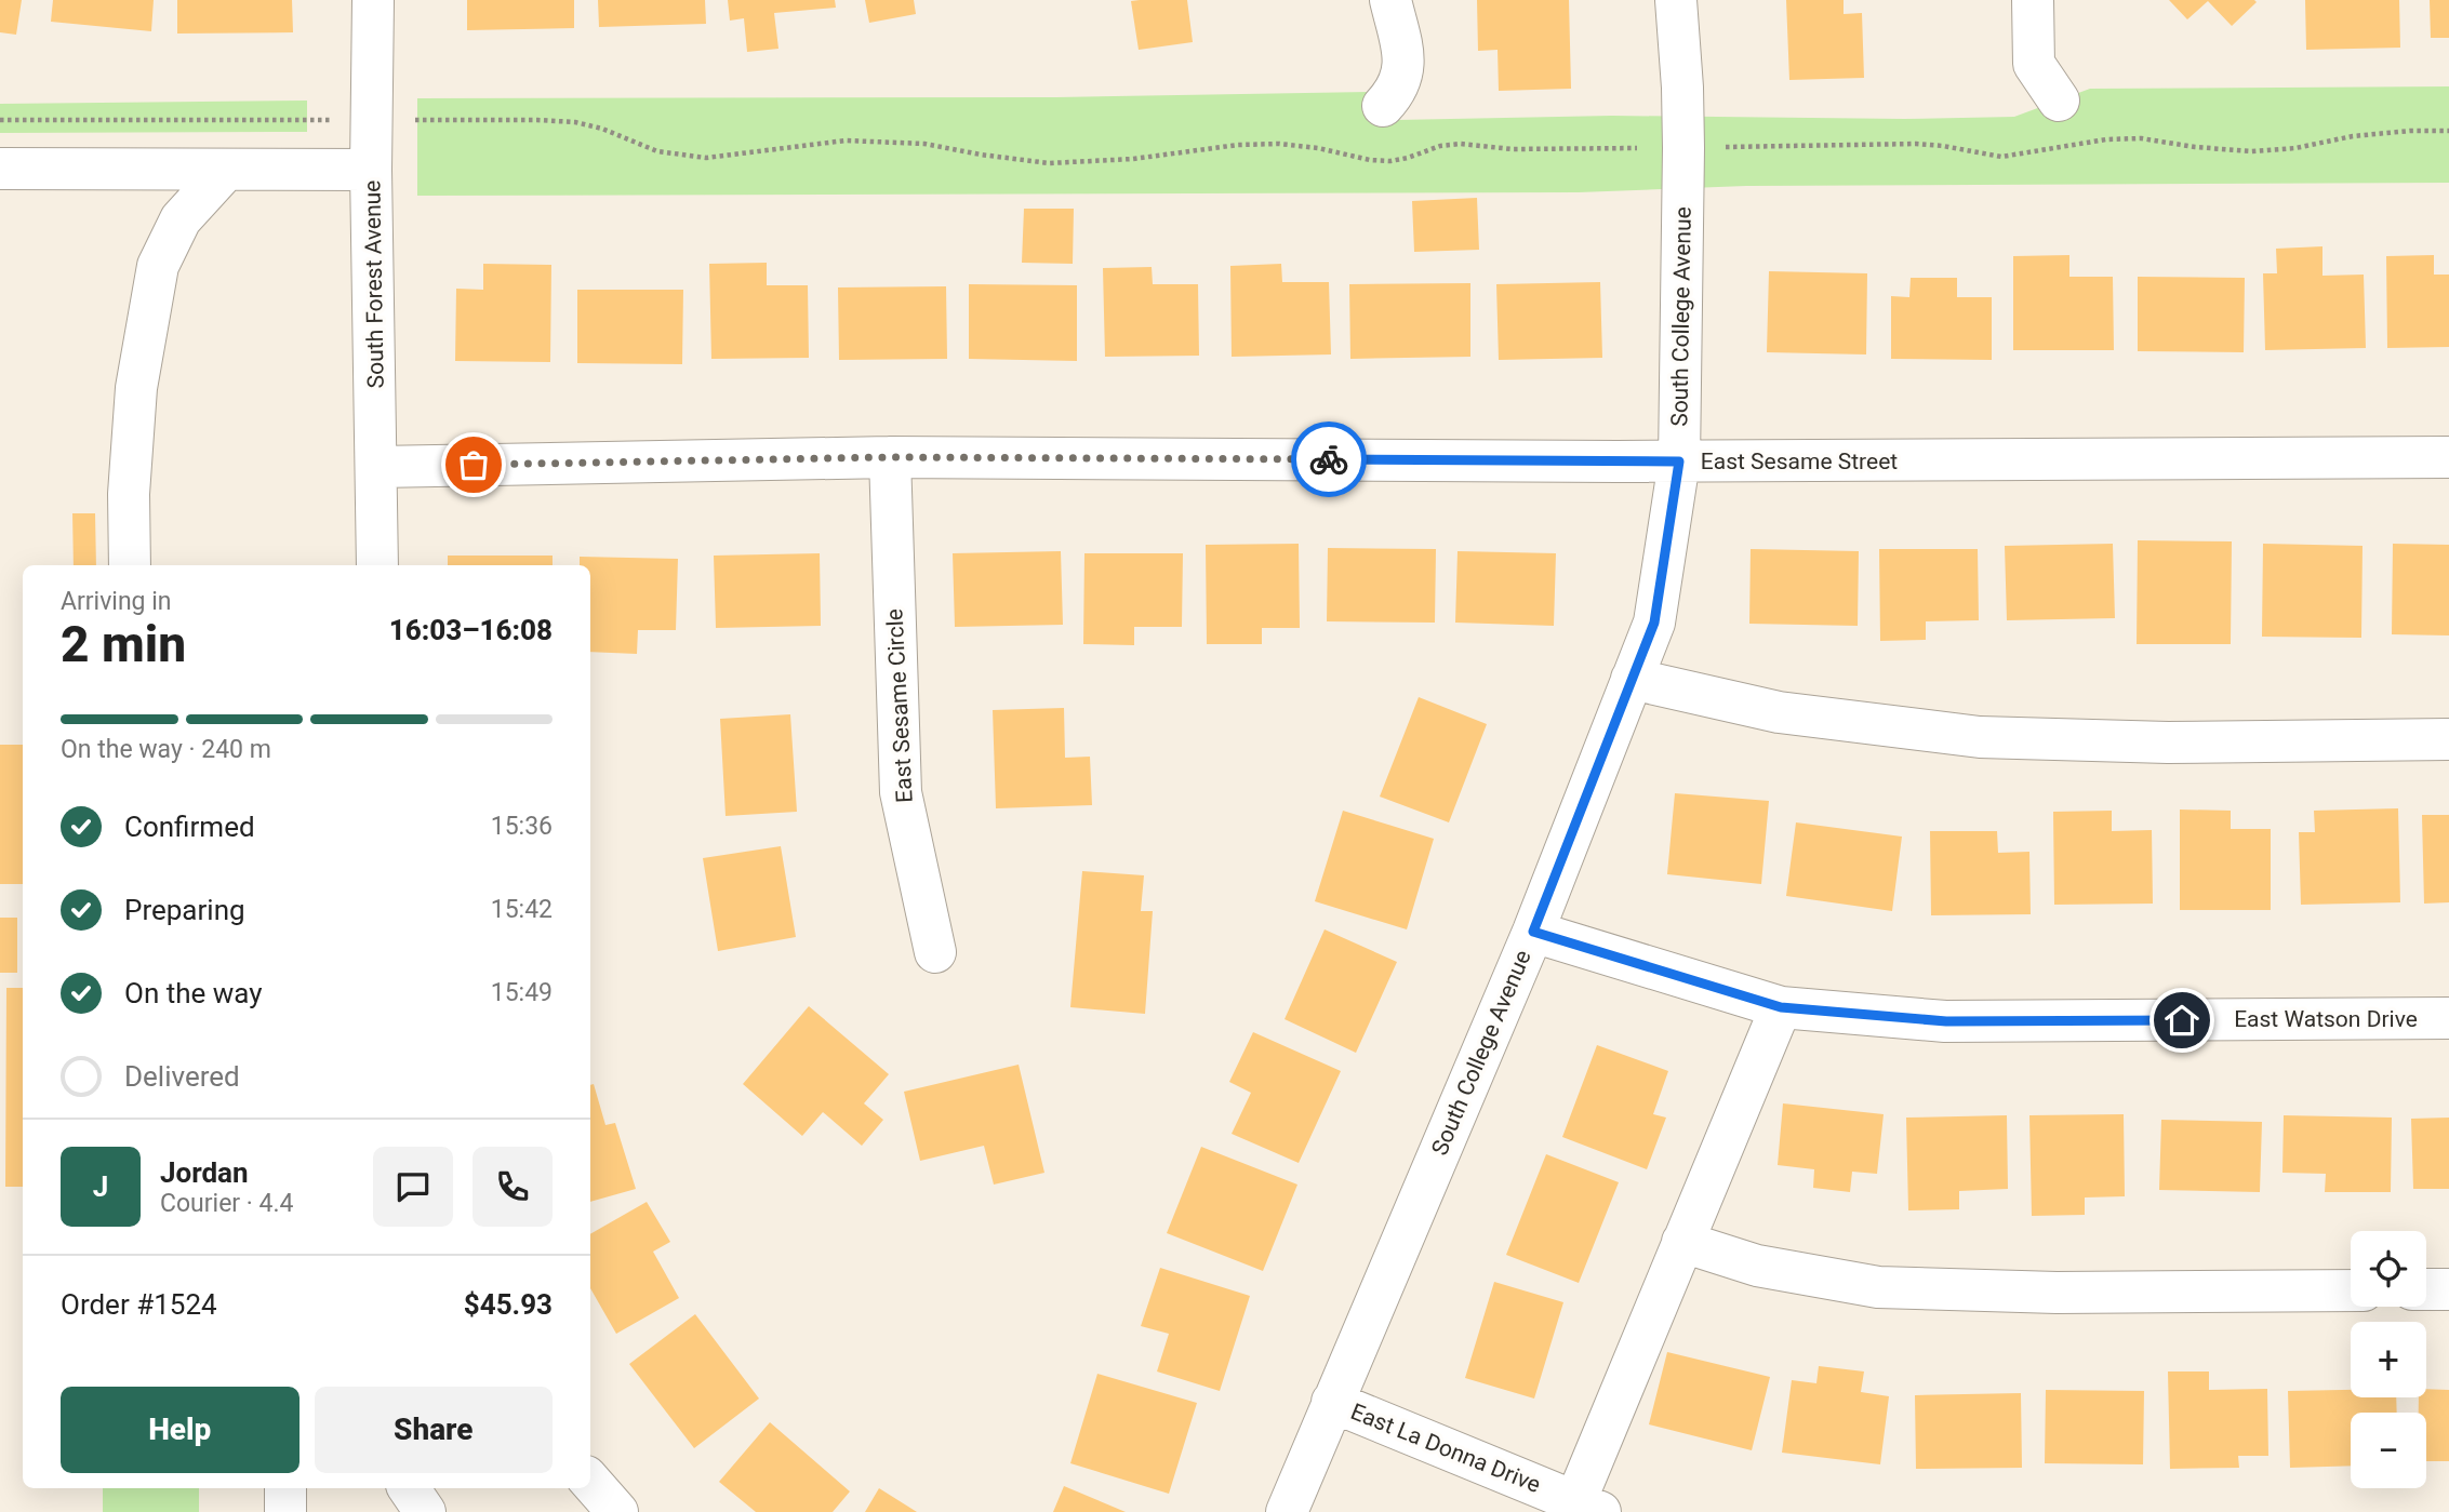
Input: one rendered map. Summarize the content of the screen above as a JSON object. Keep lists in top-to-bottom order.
{
  "streets": {
    "street": [
      "South Forest Avenue",
      "South College Avenue",
      "East Sesame Street",
      "East Sesame Circle",
      "East Watson Drive",
      "East La Donna Drive"
    ]
  },
  "crossings": [
    ["South Forest Avenue", "East Sesame Street"],
    ["South College Avenue", "East Sesame Street"],
    ["South College Avenue", "East Watson Drive"],
    ["South College Avenue", "East La Donna Drive"],
    ["East Sesame Street", "East Sesame Circle"]
  ],
  "page": {
    "heading": ["2 min", "Arriving in", "16:03–16:08"],
    "panel": [
      "Jordan",
      "Courier · 4.4",
      "Order #1524",
      "$45.93"
    ],
    "bar": "On the way · 240 m",
    "list": [
      ["Confirmed", "15:36"],
      ["Preparing", "15:42"],
      ["On the way", "15:49"],
      "Delivered"
    ],
    "round": "J",
    "map_buttons": ["+", "−"],
    "buttons": ["Help", "Share"]
  }
}
